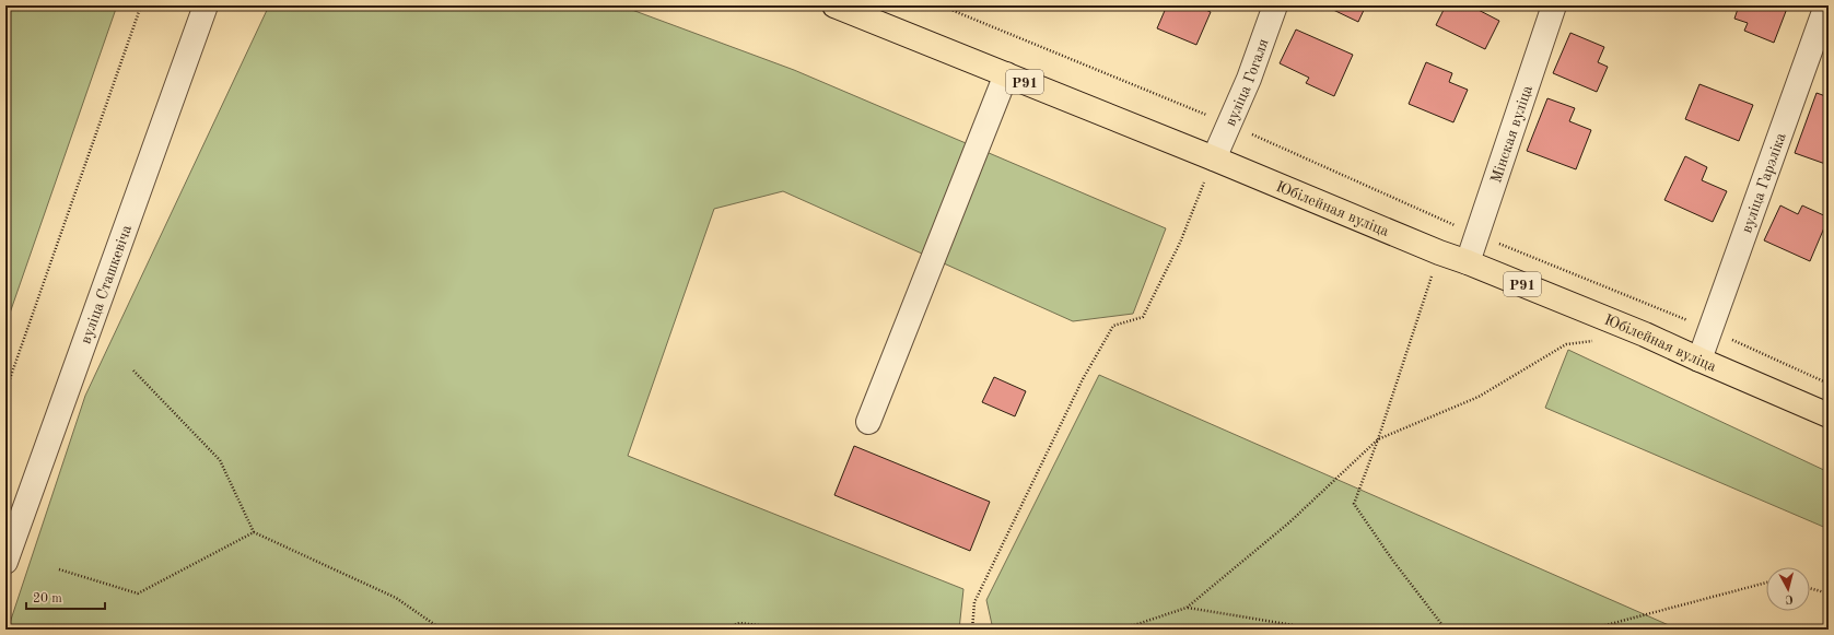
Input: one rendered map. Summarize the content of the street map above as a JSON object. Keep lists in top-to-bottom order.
{
  "streets": {
    "main road": ["Р91", "Юбілейная вуліца"],
    "street": [
      "вуліца Гогаля",
      "Мінская вуліца",
      "вуліца Гарэліка",
      "вуліца Сташкевіча"
    ]
  },
  "crossings": [
    ["вуліца Гогаля", "Юбілейная вуліца"],
    ["Мінская вуліца", "Юбілейная вуліца"],
    ["вуліца Гарэліка", "Юбілейная вуліца"]
  ],
  "scale_bar": "20 m",
  "north": "bottom"
}
